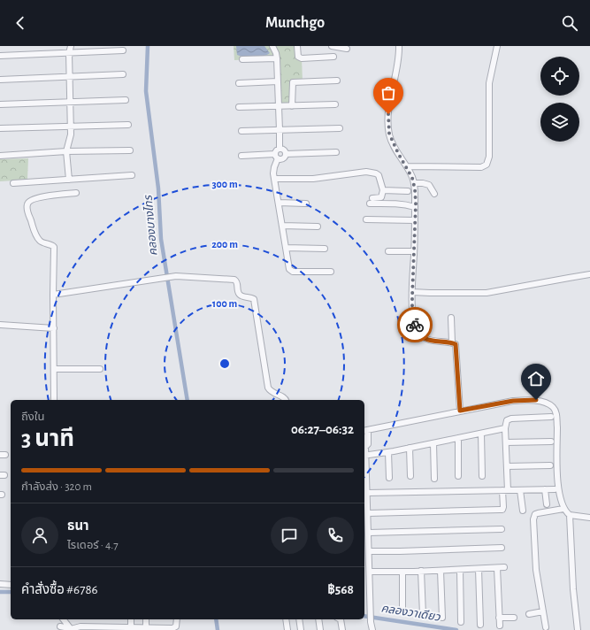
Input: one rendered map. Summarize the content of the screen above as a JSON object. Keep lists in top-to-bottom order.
{
  "water": ["คลองบางไทร", "คลองวาเดียว"],
  "page": {
    "header": "Munchgo",
    "heading": ["3 นาที", "ถึงใน", "06:27–06:32"],
    "panel": [
      "ธนา",
      "ไรเดอร์ · 4.7",
      "คำสั่งซื้อ #6786",
      "฿568"
    ],
    "bar": "กำลังส่ง · 320 m"
  },
  "rings": ["300 m", "200 m", "100 m"]
}
